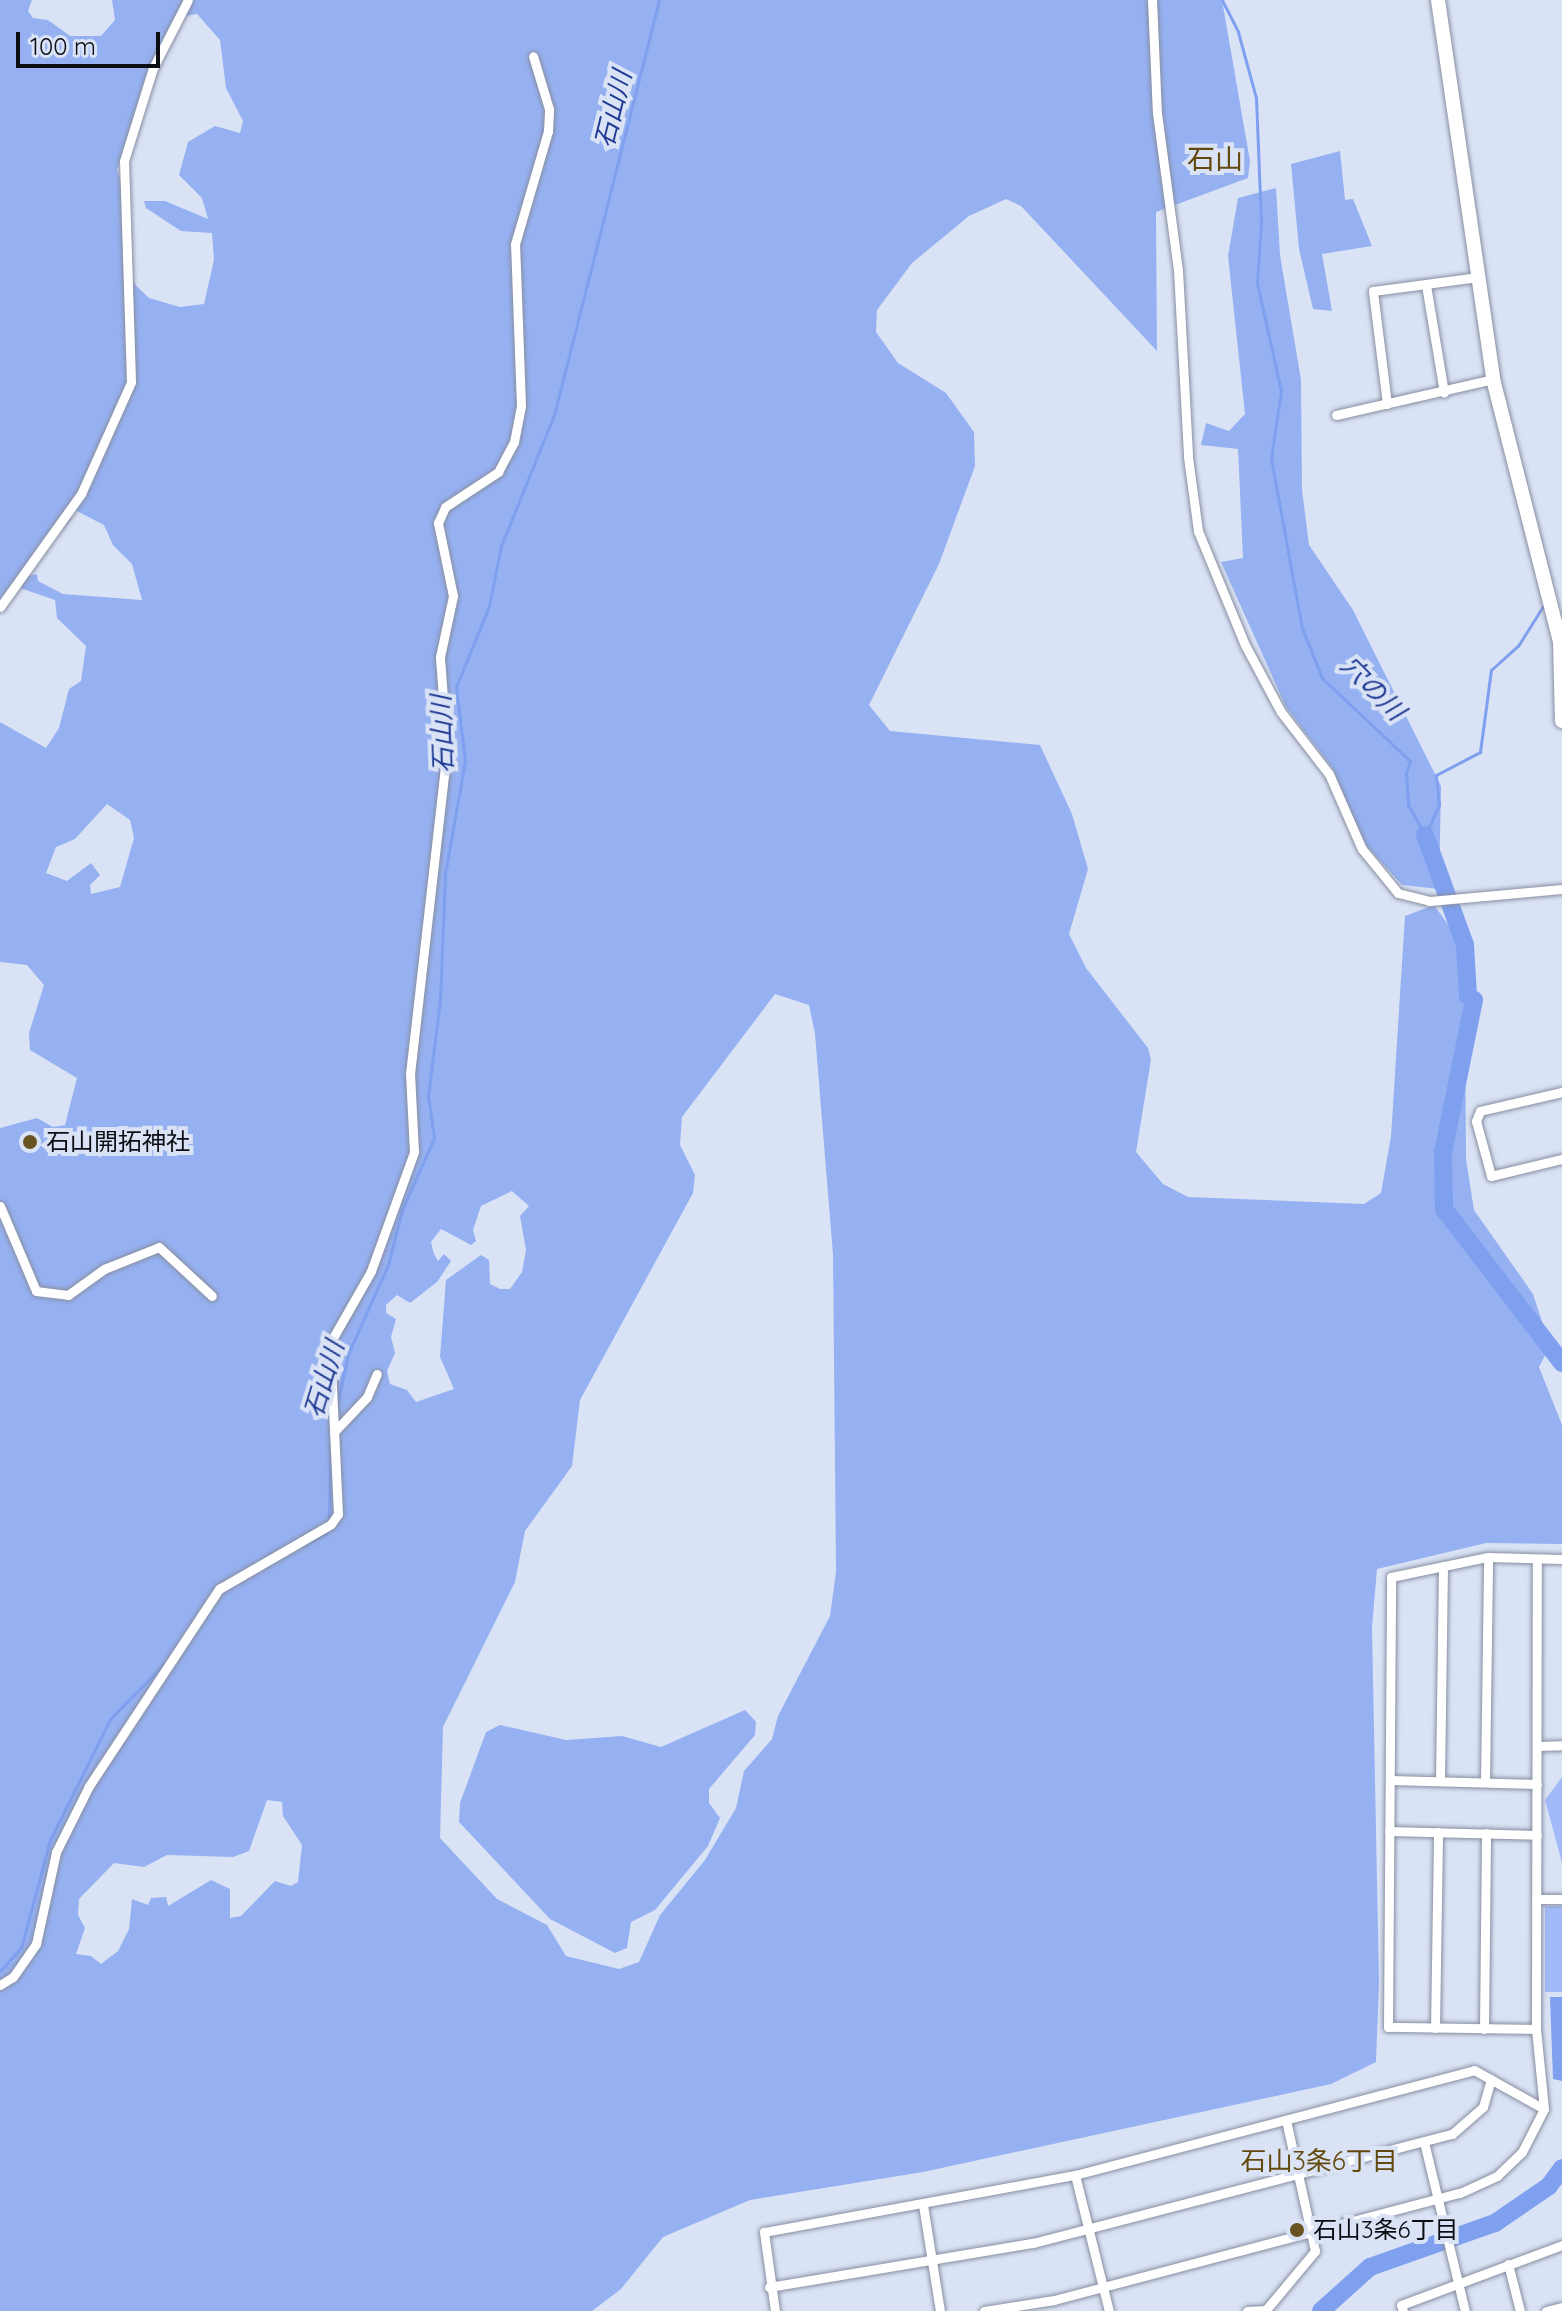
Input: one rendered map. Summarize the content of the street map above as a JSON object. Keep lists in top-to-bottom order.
{
  "districts": ["石山", "石山3条6丁目"],
  "water": ["石山川", "穴の川"],
  "places": ["石山開拓神社", "石山3条6丁目"],
  "scale_bar": "100 m"
}
